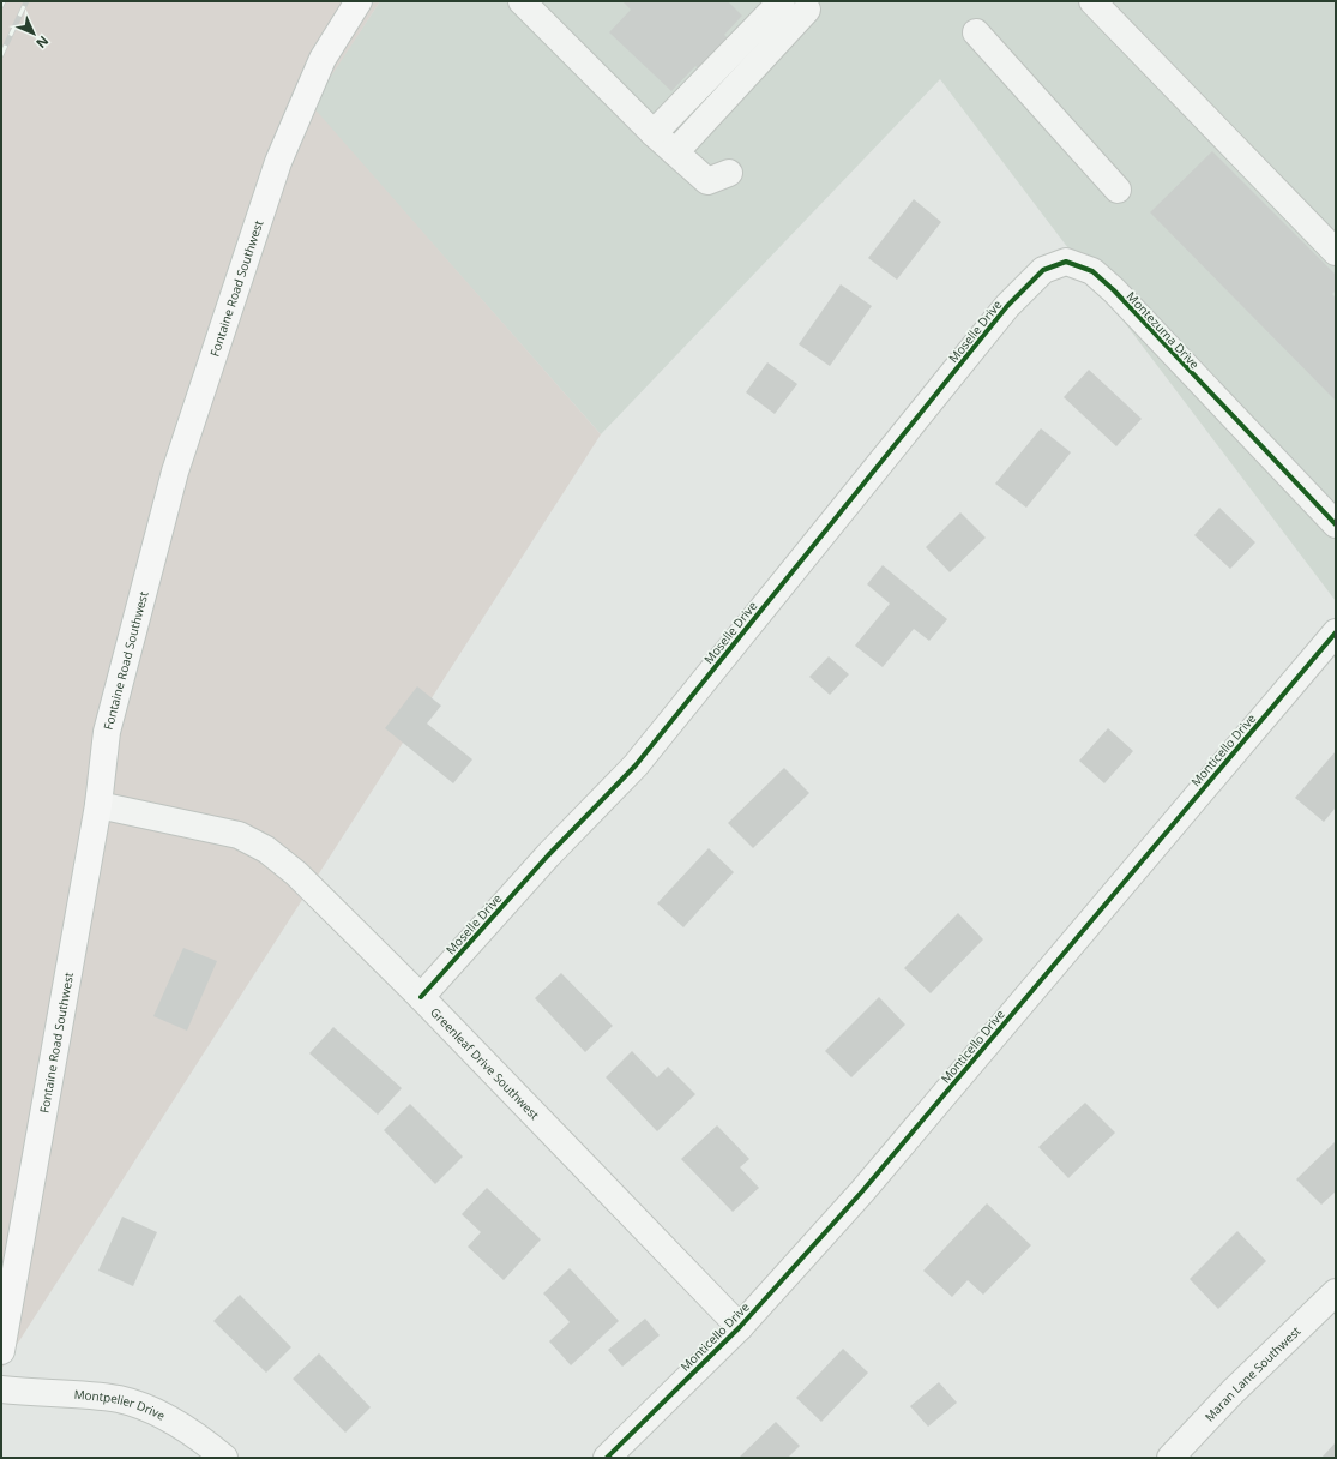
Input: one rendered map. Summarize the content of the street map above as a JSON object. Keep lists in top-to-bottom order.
{
  "streets": {
    "main road": ["Fontaine Road Southwest"],
    "street": [
      "Montezuma Drive",
      "Moselle Drive",
      "Monticello Drive",
      "Greenleaf Drive Southwest",
      "Maran Lane Southwest",
      "Montpelier Drive"
    ]
  },
  "crossings": [
    ["Fontaine Road Southwest", "Greenleaf Drive Southwest"],
    ["Montezuma Drive", "Moselle Drive"],
    ["Moselle Drive", "Greenleaf Drive Southwest"],
    ["Monticello Drive", "Greenleaf Drive Southwest"]
  ],
  "north": "bottom right"
}
